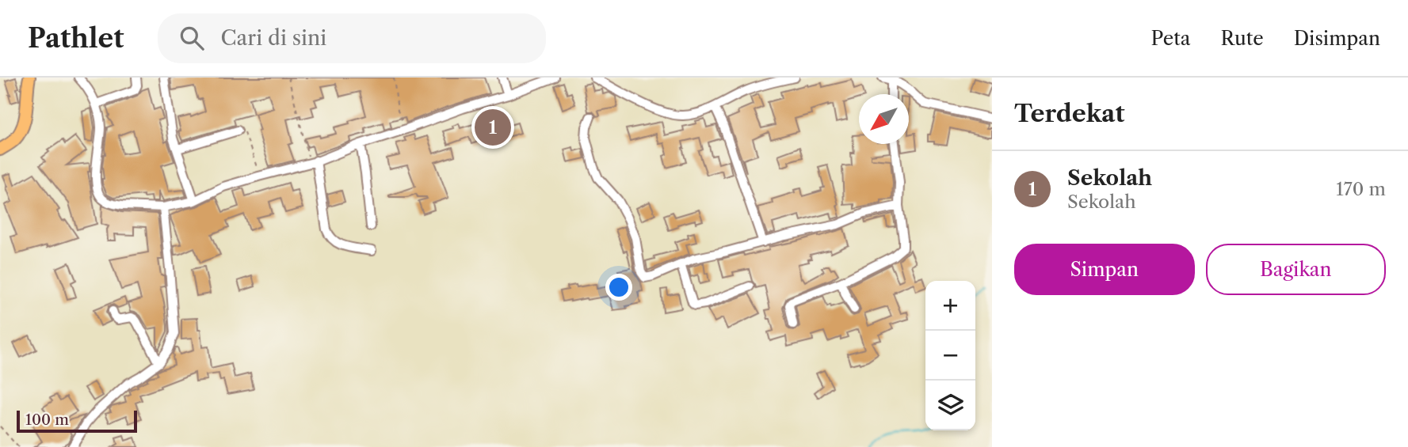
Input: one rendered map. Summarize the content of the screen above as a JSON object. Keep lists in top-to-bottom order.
{
  "scale_bar": "100 m",
  "north": "bottom left",
  "page": {
    "header": "Pathlet",
    "search": "Cari di sini",
    "nav": ["Peta", "Rute", "Disimpan"],
    "heading": "Terdekat",
    "pins": "1",
    "list": [
      {
        "mark": "1",
        "name": "Sekolah",
        "note": "Sekolah",
        "value": "170 m"
      }
    ],
    "buttons": ["Simpan", "Bagikan"],
    "map_buttons": ["+", "−"],
    "scale": "100 m"
  }
}
